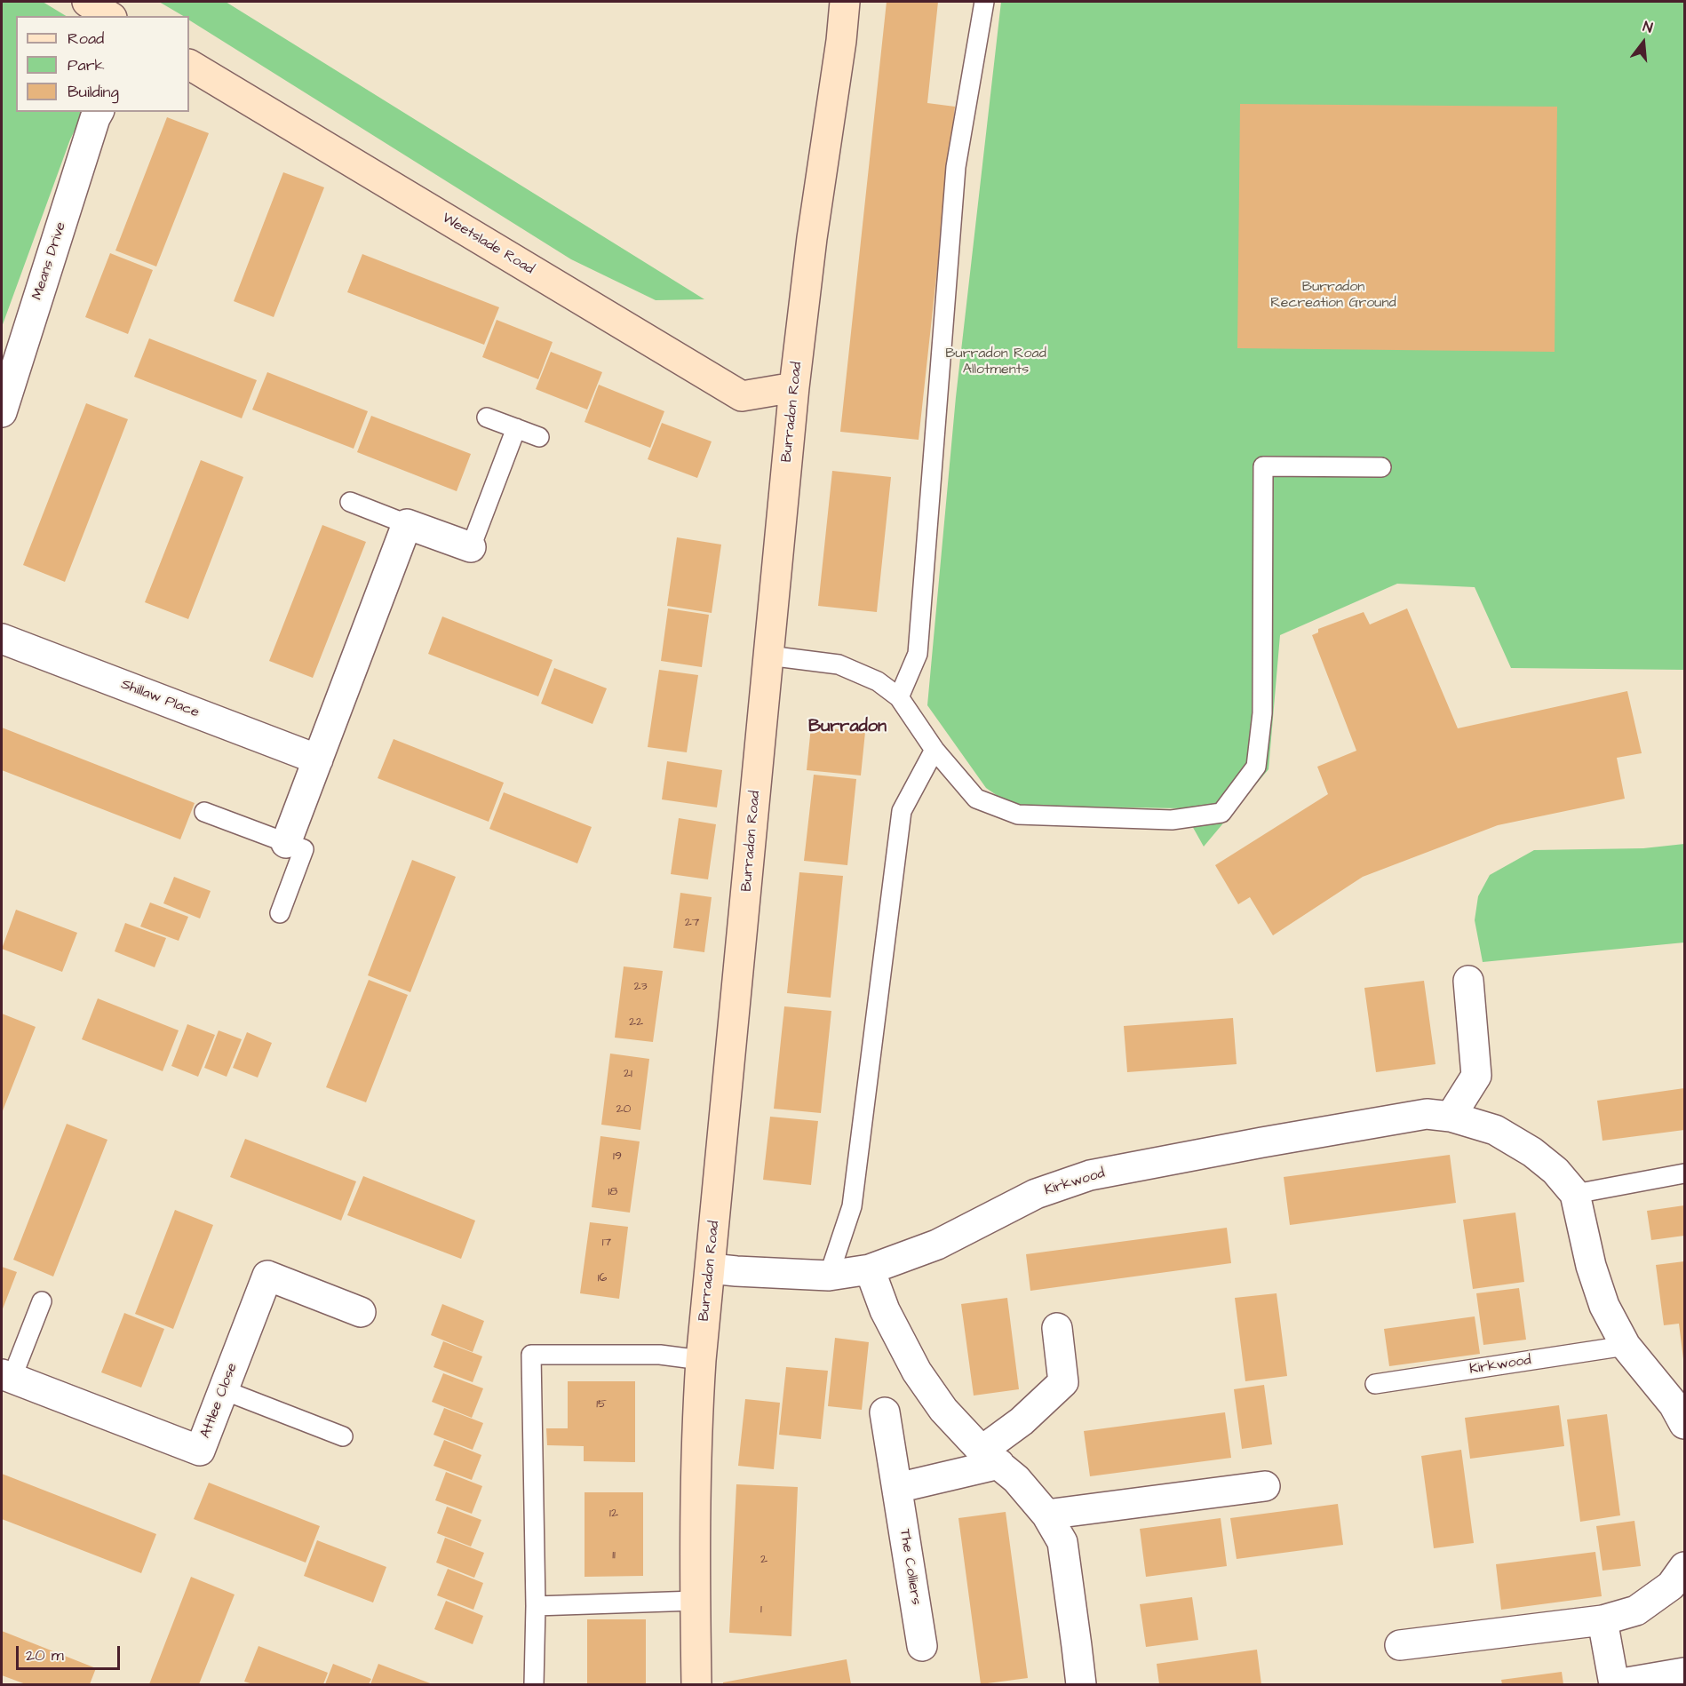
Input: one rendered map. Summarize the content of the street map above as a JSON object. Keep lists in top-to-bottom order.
{
  "streets": {
    "main road": ["Weetslade Road", "Burradon Road"],
    "street": [
      "Means Drive",
      "Shillaw Place",
      "Kirkwood",
      "Attlee Close",
      "The Colliers"
    ]
  },
  "crossings": [
    ["Weetslade Road", "Burradon Road"],
    ["Burradon Road", "Kirkwood"]
  ],
  "districts": ["Burradon"],
  "parks": ["Burradon Recreation Ground", "Burradon Road Allotments"],
  "house_numbers": [
    "27",
    "23",
    "22",
    "21",
    "20",
    "19",
    "18",
    "17",
    "16",
    "15",
    "12",
    "11",
    "2",
    "1"
  ],
  "legend": ["Road", "Park", "Building"],
  "scale_bar": "20 m",
  "north": "top"
}
